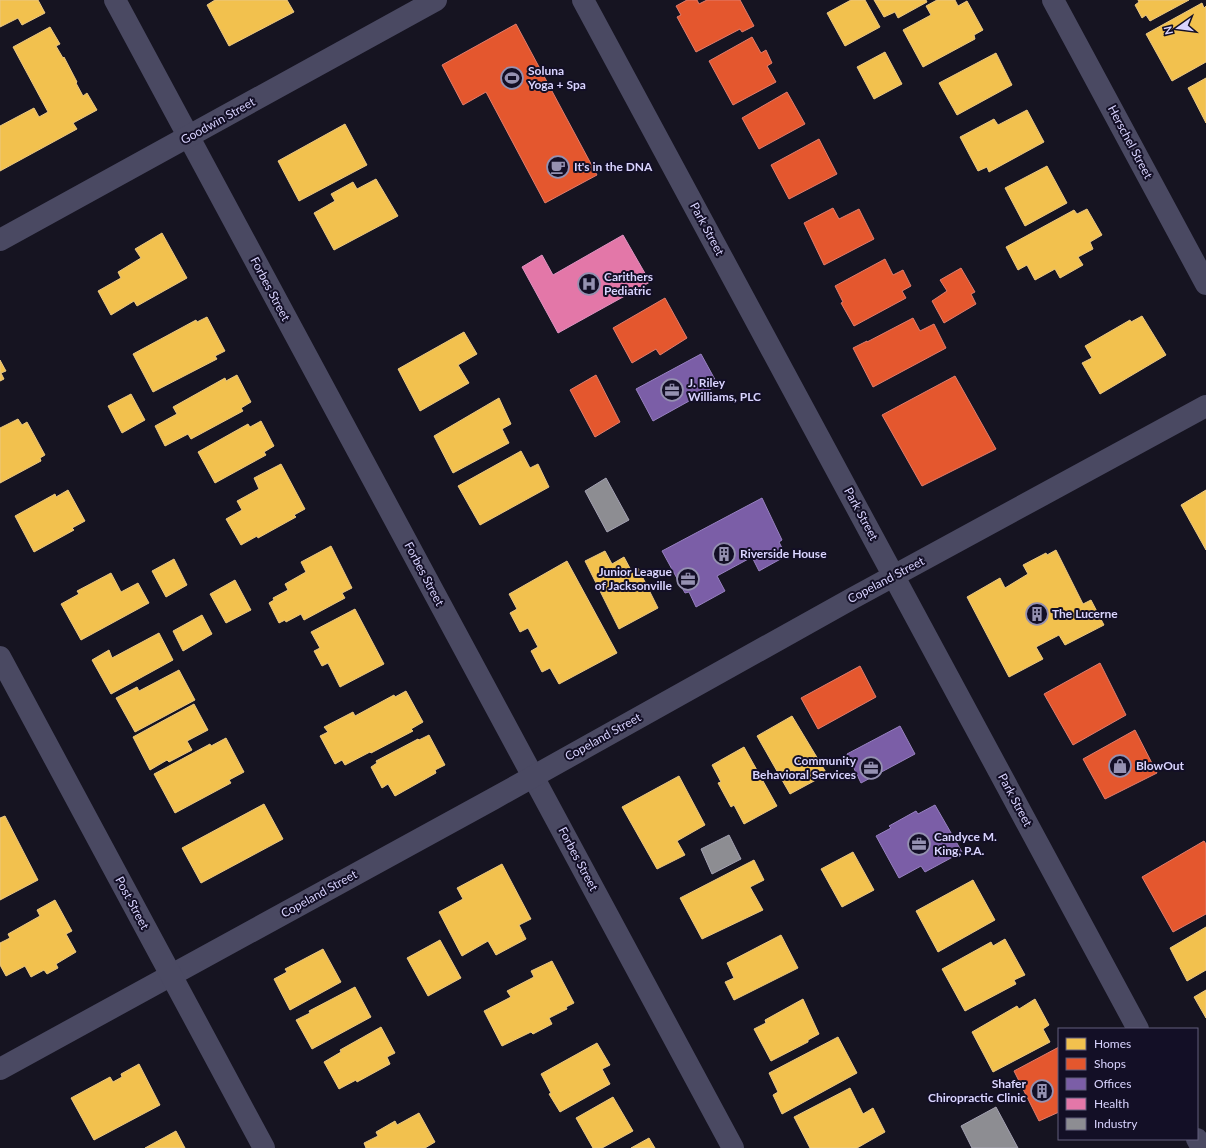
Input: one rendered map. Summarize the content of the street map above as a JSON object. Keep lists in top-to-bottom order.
{
  "streets": {
    "street": [
      "Goodwin Street",
      "Herschel Street",
      "Park Street",
      "Forbes Street",
      "Copeland Street",
      "Post Street"
    ]
  },
  "crossings": [
    ["Goodwin Street", "Forbes Street"],
    ["Park Street", "Copeland Street"],
    ["Forbes Street", "Copeland Street"],
    ["Copeland Street", "Post Street"]
  ],
  "places": {
    "sports": ["Soluna Yoga + Spa"],
    "cafe": ["It's in the DNA"],
    "hospital": ["Carithers Pediatric"],
    "office": [
      "J. Riley Williams, PLC",
      "Junior League of Jacksonville",
      "Community Behavioral Services",
      "Candyce M. King, P.A."
    ],
    "building": ["Riverside House", "The Lucerne", "Shafer Chiropractic Clinic"],
    "shop": ["BlowOut"]
  },
  "legend": [
    "Homes",
    "Shops",
    "Offices",
    "Health",
    "Industry"
  ],
  "north": "left"
}
